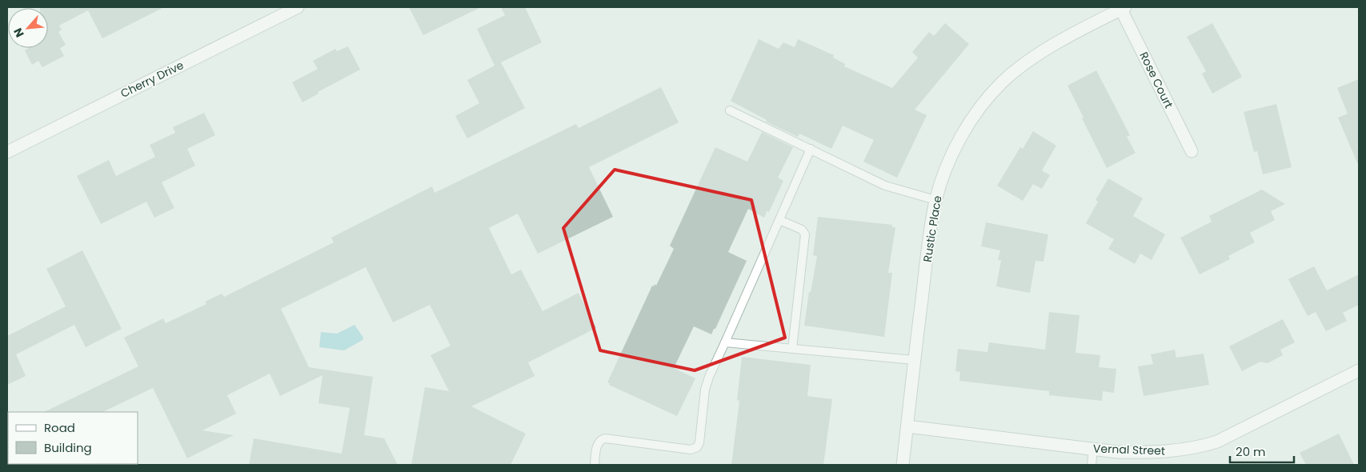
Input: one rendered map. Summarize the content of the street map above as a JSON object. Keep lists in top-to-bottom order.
{
  "streets": {
    "street": [
      "Cherry Drive",
      "Rose Court",
      "Rustic Place",
      "Vernal Street"
    ]
  },
  "crossings": [
    ["Rose Court", "Rustic Place"],
    ["Rustic Place", "Vernal Street"]
  ],
  "legend": ["Road", "Building"],
  "scale_bar": "20 m",
  "north": "bottom left"
}
